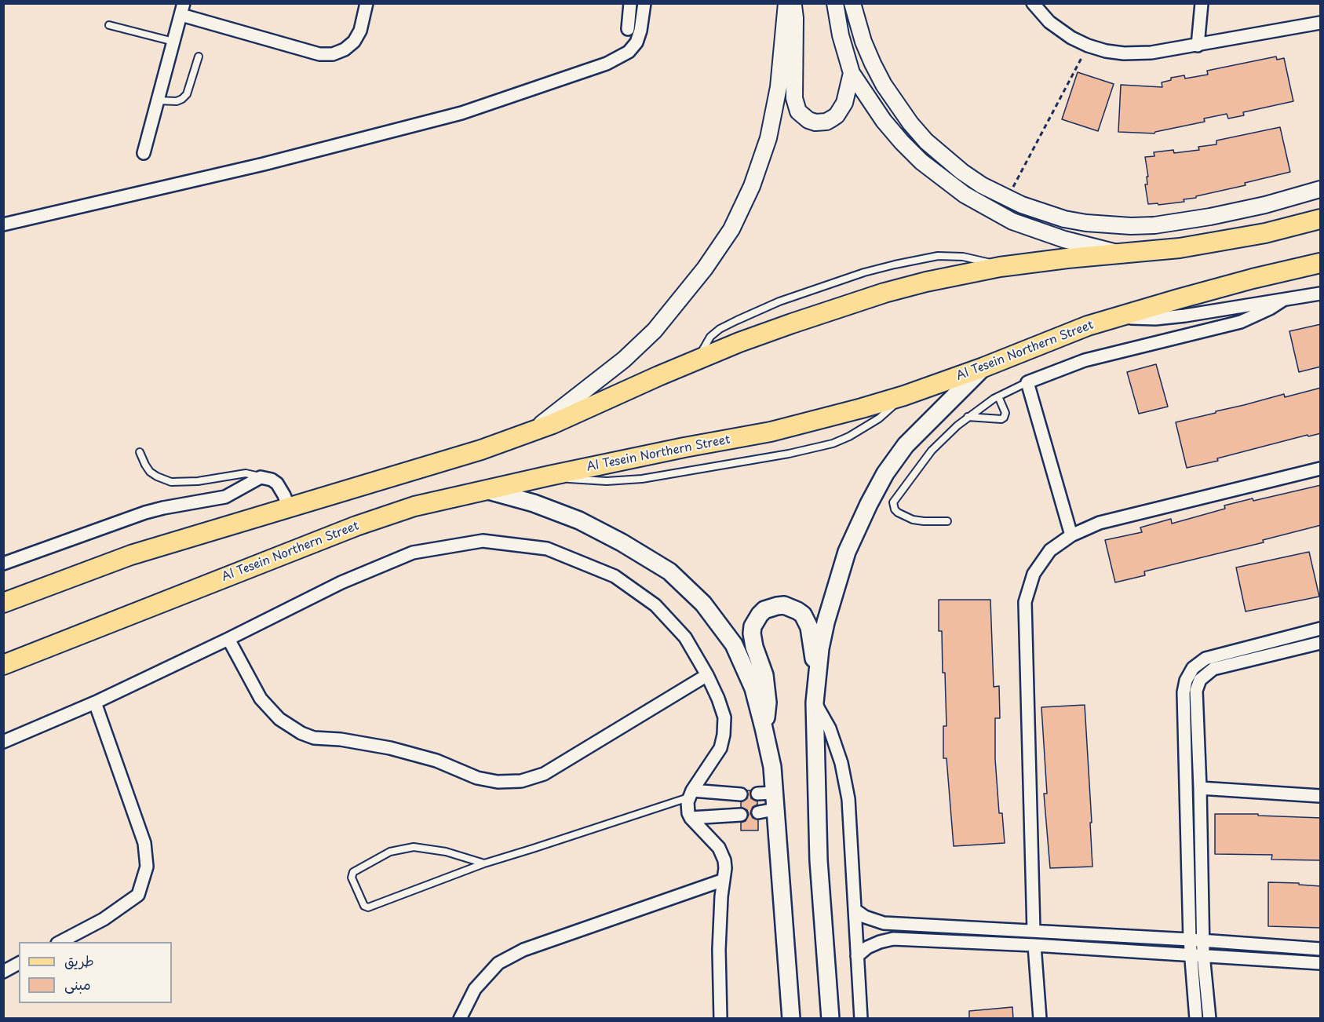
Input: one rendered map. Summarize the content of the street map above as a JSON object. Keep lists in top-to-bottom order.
{
  "streets": {
    "main road": ["Al Tesein Northern Street"]
  },
  "legend": ["طريق", "مبنى"]
}
